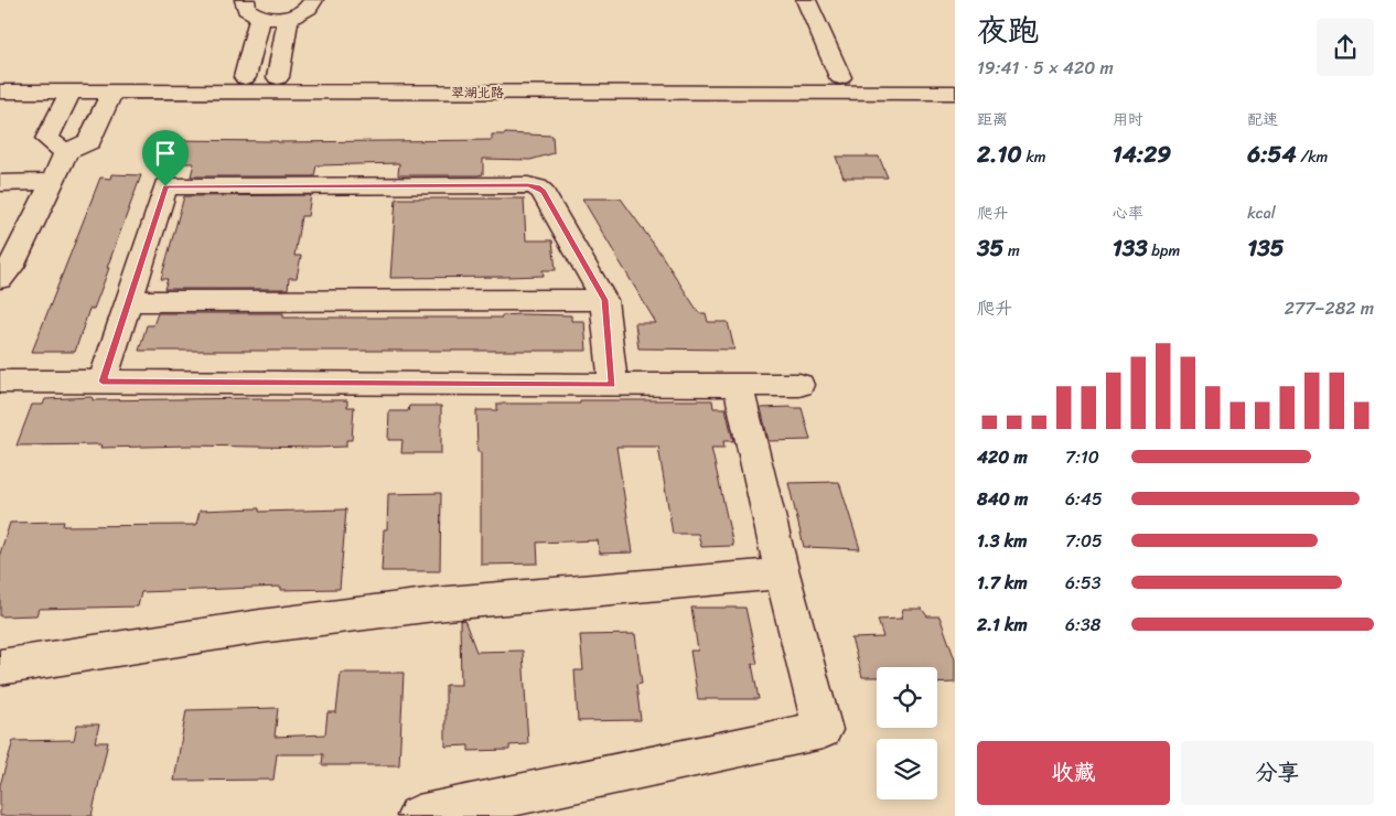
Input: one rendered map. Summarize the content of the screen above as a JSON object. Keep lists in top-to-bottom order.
{
  "streets": {
    "street": ["翠湖北路"]
  },
  "page": {
    "heading": ["夜跑", "19:41 · 5 × 420 m"],
    "stats": [
      ["距离", "2.10 km"],
      ["用时", "14:29"],
      ["配速", "6:54 /km"],
      ["爬升", "35 m"],
      ["心率", "133 bpm"],
      ["kcal", "135"]
    ],
    "chart": ["爬升", "277–282 m"],
    "list": [
      {
        "name": "420 m",
        "note": "7:10"
      },
      {
        "name": "840 m",
        "note": "6:45"
      },
      {
        "name": "1.3 km",
        "note": "7:05"
      },
      {
        "name": "1.7 km",
        "note": "6:53"
      },
      {
        "name": "2.1 km",
        "note": "6:38"
      }
    ],
    "buttons": ["收藏", "分享"]
  }
}
